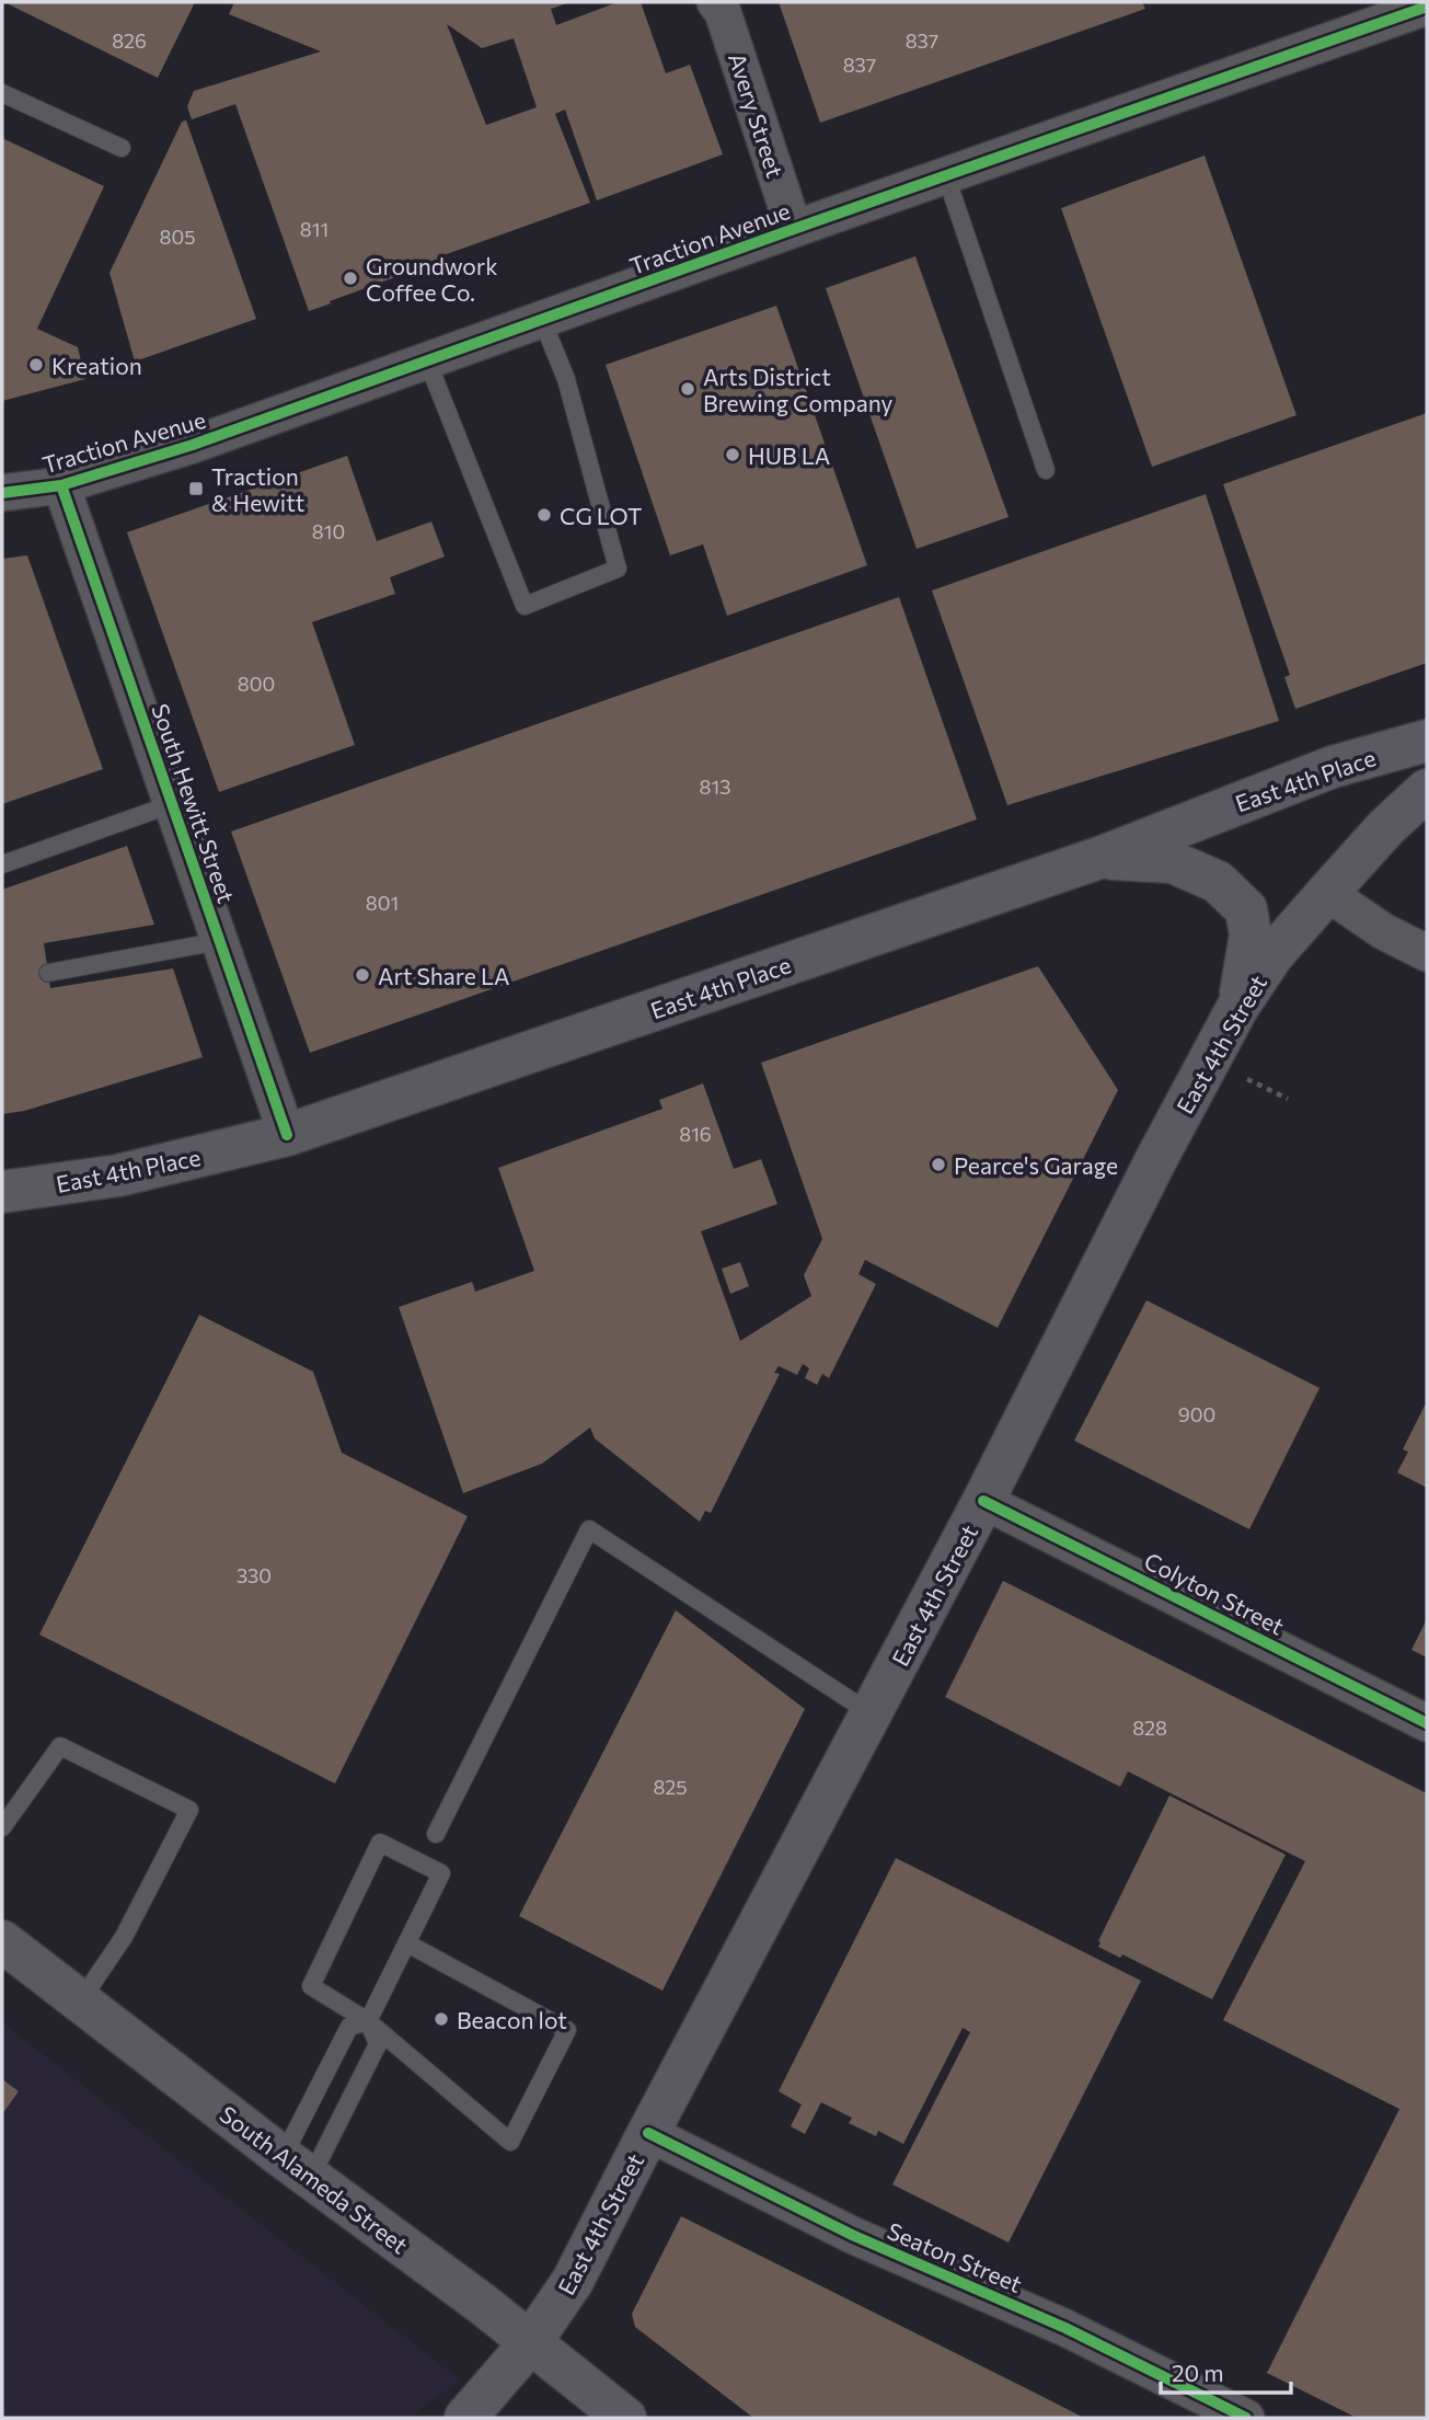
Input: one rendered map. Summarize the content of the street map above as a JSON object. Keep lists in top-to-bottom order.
{
  "streets": {
    "main road": ["East 4th Place", "East 4th Street", "South Alameda Street"],
    "street": [
      "Avery Street",
      "Traction Avenue",
      "South Hewitt Street",
      "Colyton Street",
      "Seaton Street"
    ]
  },
  "crossings": [
    ["Avery Street", "Traction Avenue"],
    ["Traction Avenue", "South Hewitt Street"],
    ["East 4th Place", "South Hewitt Street"],
    ["East 4th Street", "Colyton Street"],
    ["East 4th Street", "South Alameda Street"],
    ["East 4th Street", "Seaton Street"]
  ],
  "places": {
    "other": [
      "Groundwork Coffee Co.",
      "Kreation",
      "Arts District Brewing Company",
      "HUB LA",
      "CG LOT",
      "Art Share LA",
      "Pearce's Garage",
      "Beacon lot"
    ],
    "transit": ["Traction & Hewitt"]
  },
  "house_numbers": [
    "826",
    "837",
    "837",
    "811",
    "805",
    "810",
    "800",
    "813",
    "801",
    "816",
    "900",
    "330",
    "828",
    "825"
  ],
  "scale_bar": "20 m"
}
